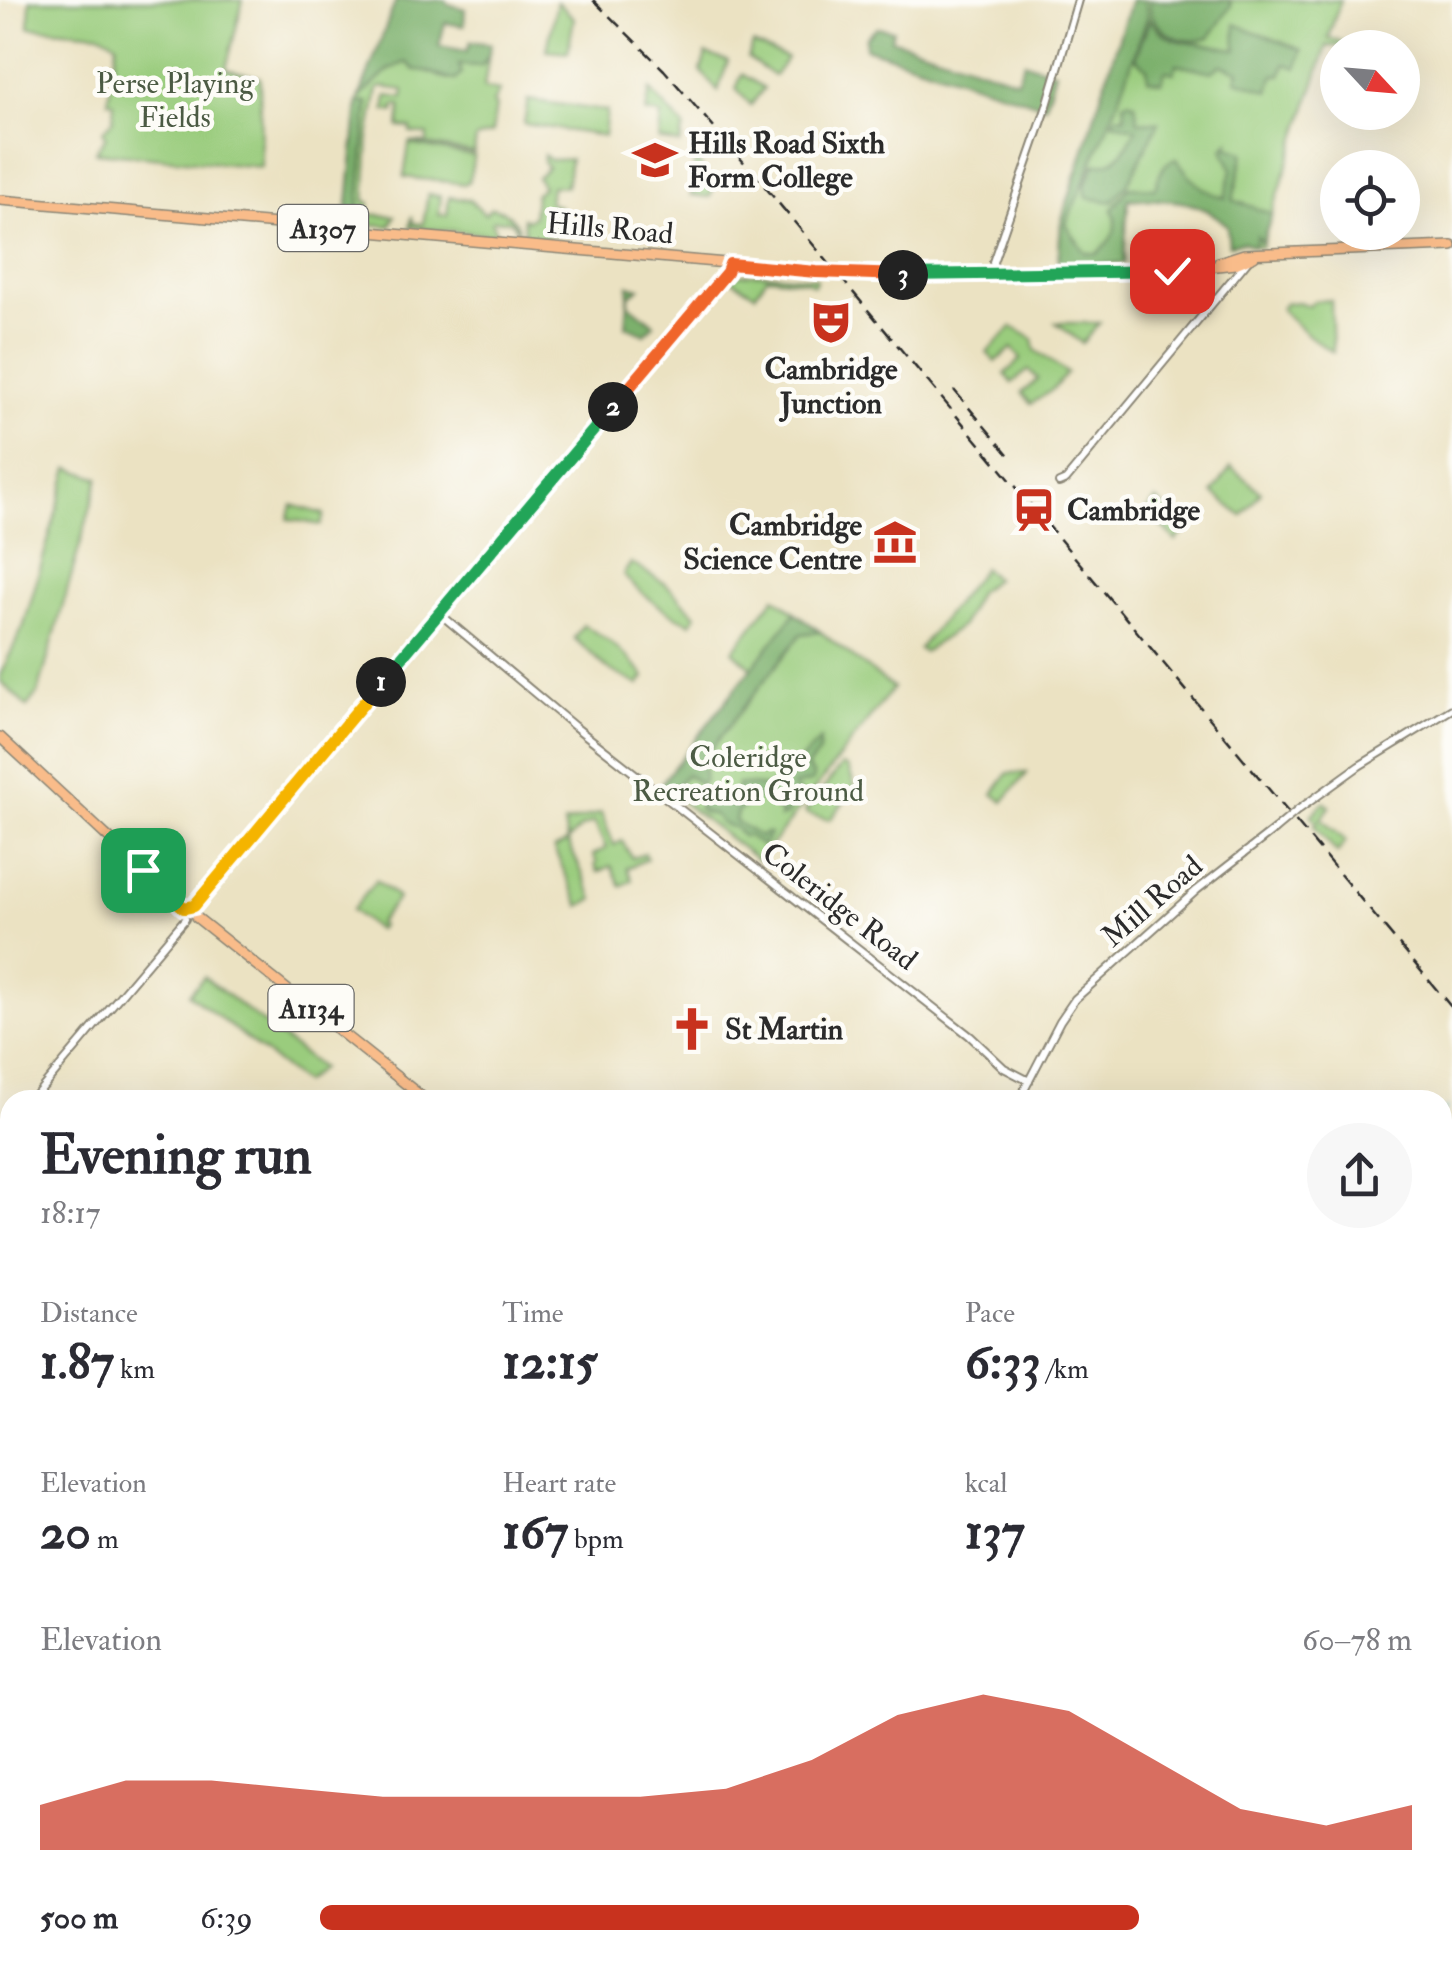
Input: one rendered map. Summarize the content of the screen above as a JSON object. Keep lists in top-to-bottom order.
{
  "streets": {
    "main road": ["A1307", "Hills Road", "A1134"],
    "street": ["Mill Road", "Coleridge Road"]
  },
  "crossings": [
    ["Mill Road", "Coleridge Road"]
  ],
  "parks": ["Perse Playing Fields", "Coleridge Recreation Ground"],
  "places": {
    "school or university": ["Hills Road Sixth Form College"],
    "theatre": ["Cambridge Junction"],
    "station": ["Cambridge"],
    "museum": ["Cambridge Science Centre"],
    "church": ["St Martin"]
  },
  "north": "bottom right",
  "page": {
    "pins": ["3", "2", "1"],
    "heading": ["Evening run", "18:17"],
    "stats": [
      ["Distance", "1.87 km"],
      ["Time", "12:15"],
      ["Pace", "6:33 /km"],
      ["Elevation", "20 m"],
      ["Heart rate", "167 bpm"],
      ["kcal", "137"]
    ],
    "chart": ["Elevation", "60–78 m"],
    "list": [
      {
        "name": "500 m",
        "note": "6:39"
      }
    ]
  }
}
